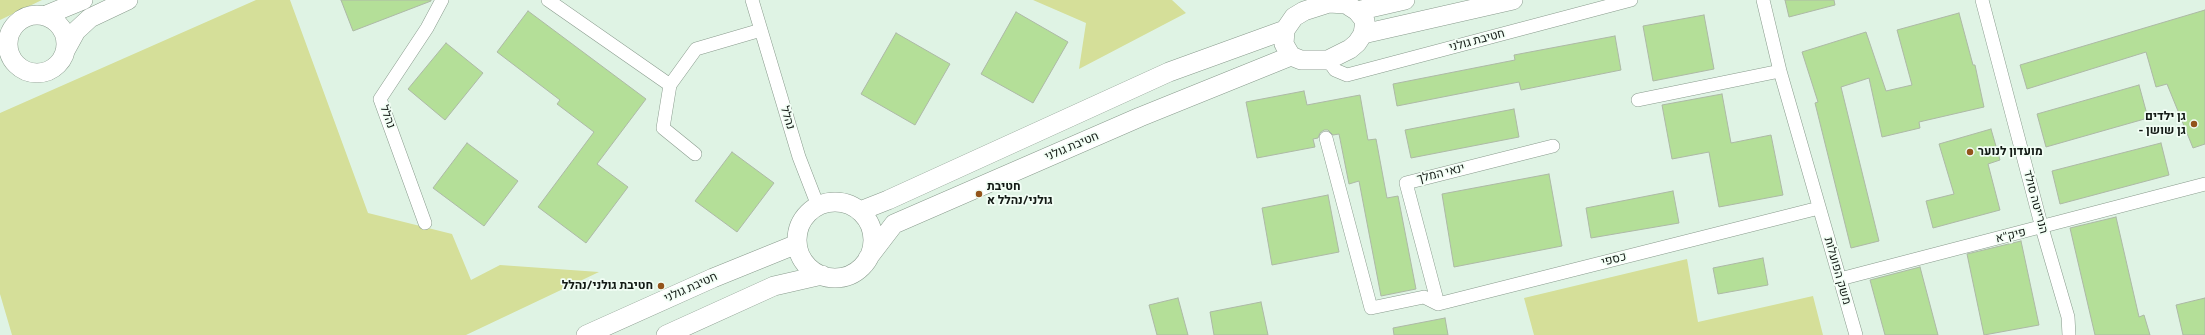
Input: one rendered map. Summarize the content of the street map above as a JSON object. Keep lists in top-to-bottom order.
{
  "streets": {
    "street": [
      "חטיבת גולני",
      "נהלל",
      "ינאי המלך",
      "הנרייטה סולד",
      "פיק\"א",
      "כספי",
      "משק הפועלות"
    ]
  },
  "crossings": [
    ["חטיבת גולני", "נהלל"],
    ["ינאי המלך", "כספי"],
    ["הנרייטה סולד", "פיק\"א"],
    ["פיק\"א", "משק הפועלות"],
    ["כספי", "משק הפועלות"]
  ],
  "places": [
    "גן ילדים - גן שושן",
    "מועדון לנוער",
    "חטיבת גולני/נהלל א",
    "חטיבת גולני/נהלל"
  ]
}
